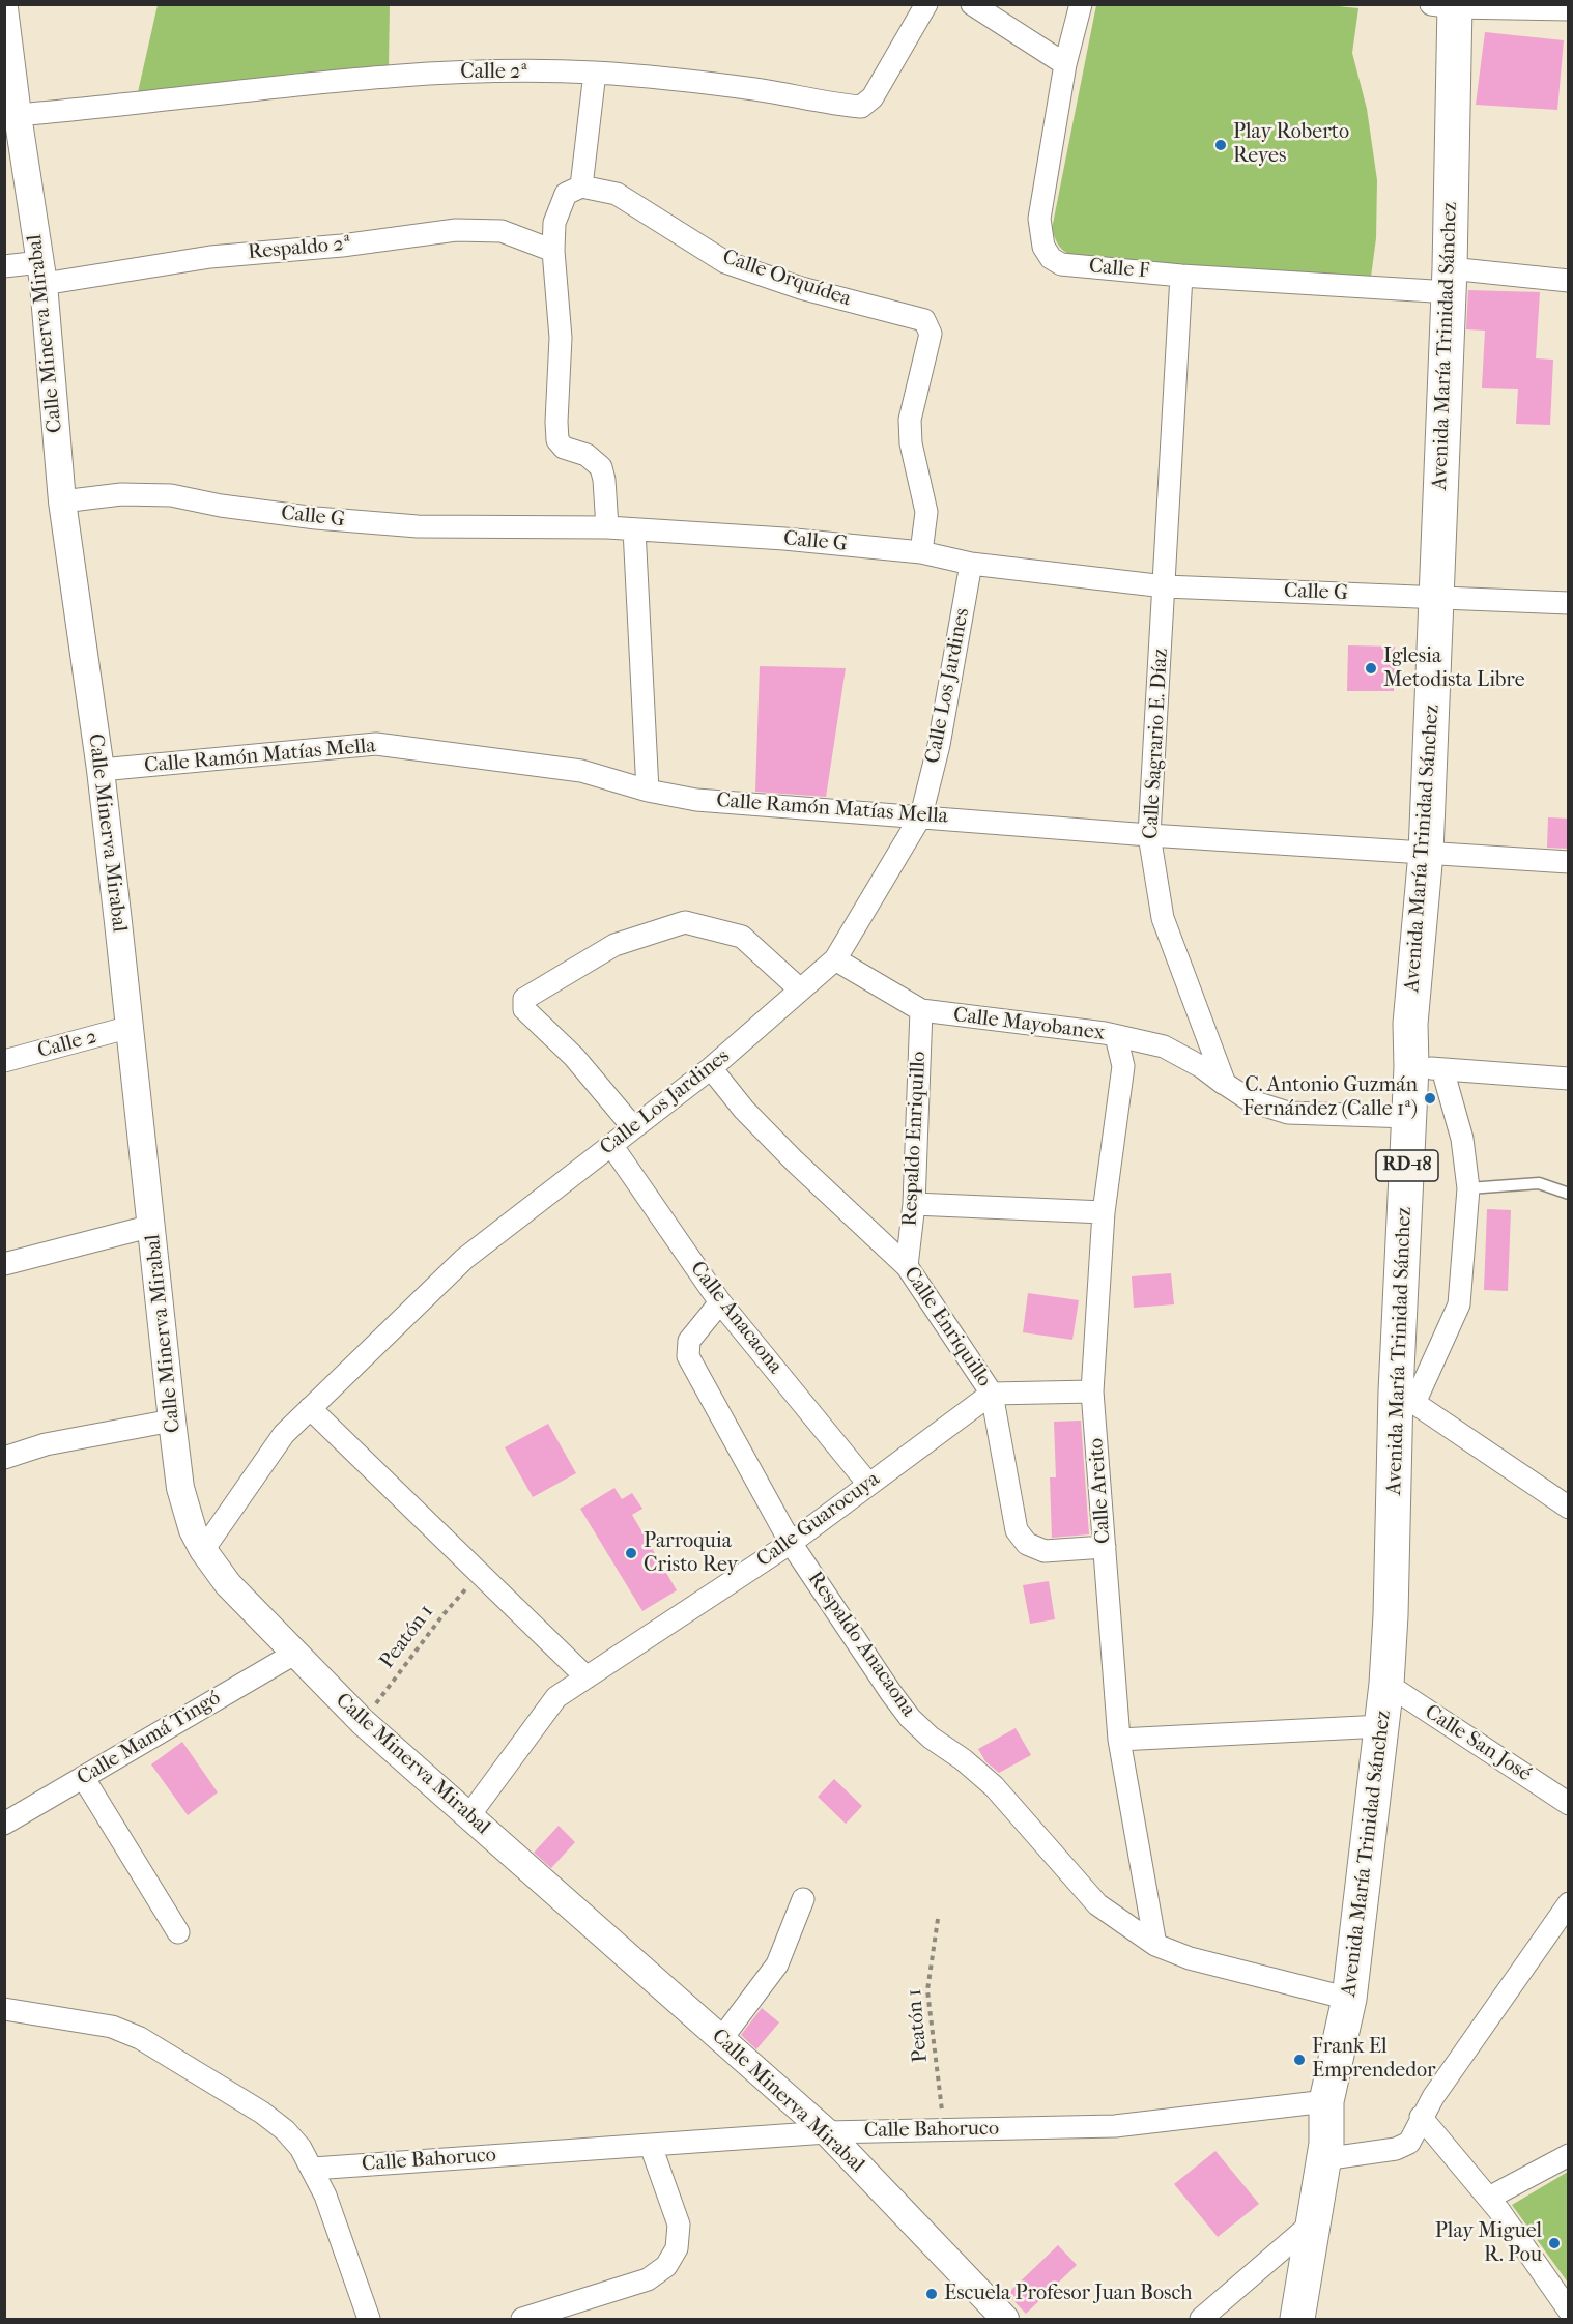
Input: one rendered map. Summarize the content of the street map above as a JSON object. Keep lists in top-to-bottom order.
{
  "streets": {
    "main road": ["Avenida María Trinidad Sánchez", "RD-18"],
    "street": [
      "Calle 2ª",
      "Respaldo 2ª",
      "Calle F",
      "Calle Orquídea",
      "Calle Minerva Mirabal",
      "Calle G",
      "Calle Los Jardines",
      "Calle Sagrario E. Díaz",
      "Calle Ramón Matías Mella",
      "Calle Mayobanex",
      "Calle 2",
      "Respaldo Enriquillo",
      "Calle Anacaona",
      "Calle Enriquillo",
      "Calle Areito",
      "Calle Guarocuya",
      "Respaldo Anacaona",
      "Calle Mamá Tingó",
      "Calle San José",
      "Calle Bahoruco"
    ],
    "path": ["Peatón 1"]
  },
  "crossings": [
    ["Calle 2ª", "Calle Minerva Mirabal"],
    ["Respaldo 2ª", "Calle Minerva Mirabal"],
    ["Calle F", "Avenida María Trinidad Sánchez"],
    ["Calle F", "Calle Sagrario E. Díaz"],
    ["Calle Orquídea", "Calle G"],
    ["Calle Minerva Mirabal", "Calle G"],
    ["Calle Minerva Mirabal", "Calle Los Jardines"],
    ["Calle Minerva Mirabal", "Calle Ramón Matías Mella"],
    ["Calle Minerva Mirabal", "Calle 2"],
    ["Calle Minerva Mirabal", "Calle Guarocuya"],
    ["Calle Minerva Mirabal", "Peatón 1"],
    ["Calle Minerva Mirabal", "Calle Mamá Tingó"],
    ["Calle Minerva Mirabal", "Calle Bahoruco"],
    ["Avenida María Trinidad Sánchez", "Calle G"],
    ["Avenida María Trinidad Sánchez", "Calle Ramón Matías Mella"],
    ["Avenida María Trinidad Sánchez", "Respaldo Anacaona"],
    ["Avenida María Trinidad Sánchez", "Calle San José"],
    ["Avenida María Trinidad Sánchez", "Calle Bahoruco"],
    ["Calle G", "Calle Los Jardines"],
    ["Calle G", "Calle Sagrario E. Díaz"],
    ["Calle Los Jardines", "Calle Ramón Matías Mella"],
    ["Calle Los Jardines", "Calle Mayobanex"],
    ["Calle Los Jardines", "Calle Anacaona"],
    ["Calle Los Jardines", "Calle Enriquillo"],
    ["Calle Sagrario E. Díaz", "Calle Ramón Matías Mella"],
    ["Calle Sagrario E. Díaz", "Calle Mayobanex"],
    ["Calle Mayobanex", "Respaldo Enriquillo"],
    ["Calle Mayobanex", "Calle Areito"],
    ["Respaldo Enriquillo", "Calle Enriquillo"],
    ["Calle Anacaona", "Calle Guarocuya"],
    ["Calle Anacaona", "Respaldo Anacaona"],
    ["Calle Enriquillo", "Calle Areito"],
    ["Calle Enriquillo", "Calle Guarocuya"],
    ["Calle Areito", "Respaldo Anacaona"],
    ["Calle Guarocuya", "Respaldo Anacaona"],
    ["Peatón 1", "Calle Bahoruco"]
  ],
  "places": [
    "Play Roberto Reyes",
    "Iglesia Metodista Libre",
    "C. Antonio Guzmán Fernández (Calle 1ª)",
    "Parroquia Cristo Rey",
    "Frank El Emprendedor",
    "Play Miguel R. Pou",
    "Escuela Profesor Juan Bosch"
  ]
}
